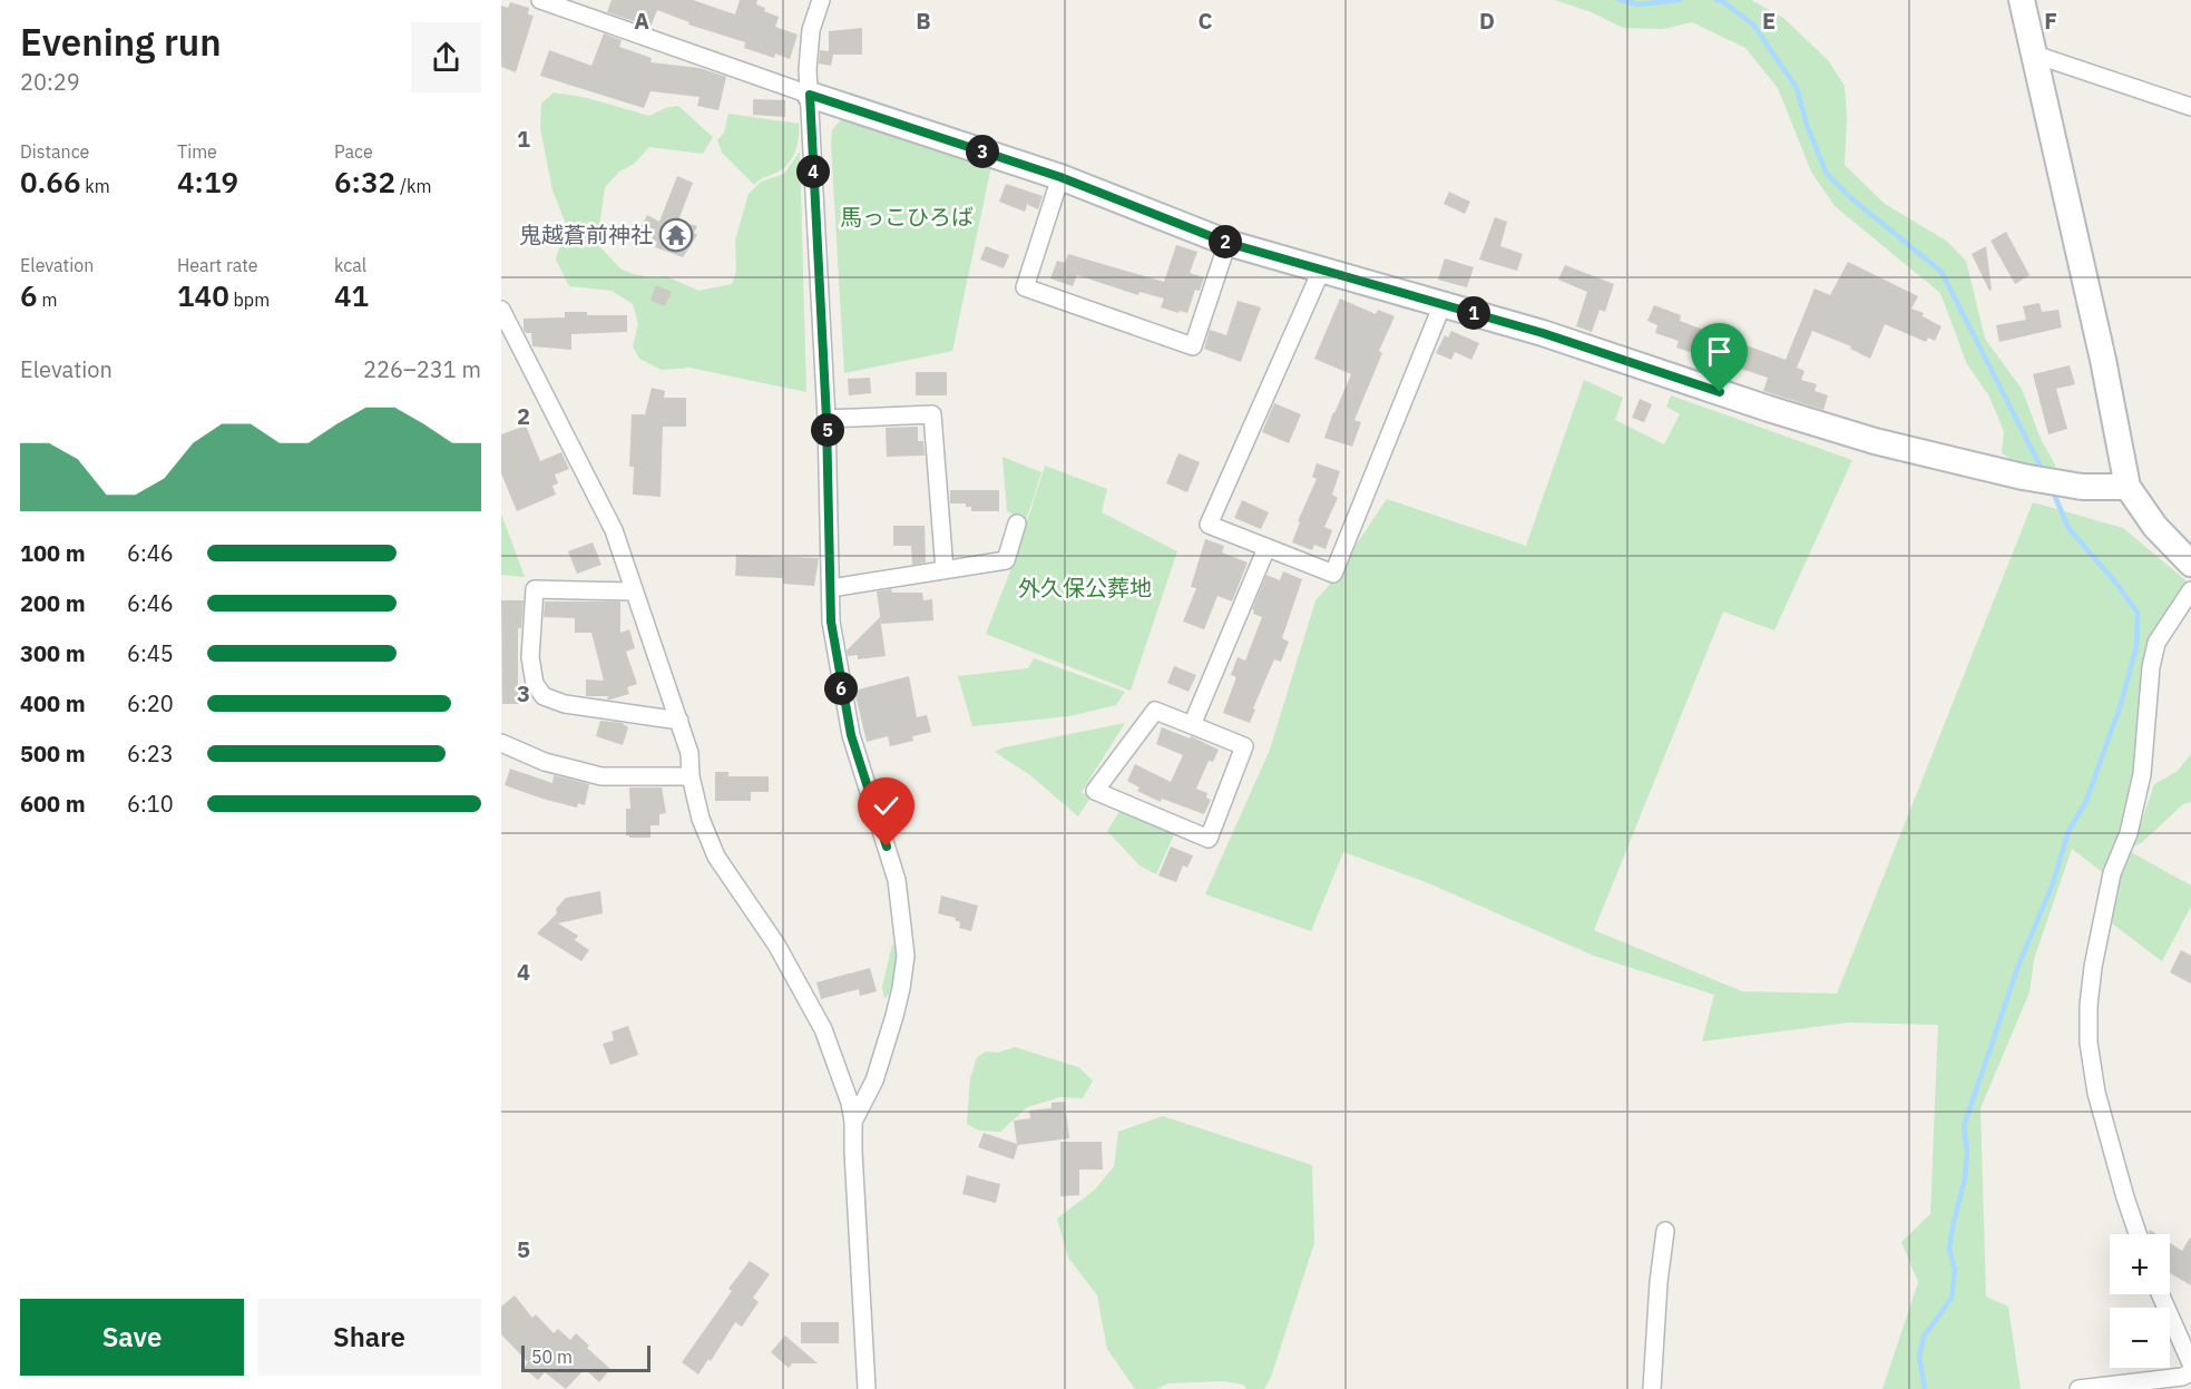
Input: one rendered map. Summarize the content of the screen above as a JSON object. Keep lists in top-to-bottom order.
{
  "parks": ["馬っこひろば", "外久保公葬地"],
  "places": {
    "temple": ["鬼越蒼前神社"]
  },
  "scale_bar": "50 m",
  "page": {
    "heading": ["Evening run", "20:29"],
    "stats": [
      ["Distance", "0.66 km"],
      ["Time", "4:19"],
      ["Pace", "6:32 /km"],
      ["Elevation", "6 m"],
      ["Heart rate", "140 bpm"],
      ["kcal", "41"]
    ],
    "pins": [
      "3",
      "4",
      "2",
      "1",
      "5",
      "6"
    ],
    "chart": ["Elevation", "226–231 m"],
    "list": [
      {
        "name": "100 m",
        "note": "6:46"
      },
      {
        "name": "200 m",
        "note": "6:46"
      },
      {
        "name": "300 m",
        "note": "6:45"
      },
      {
        "name": "400 m",
        "note": "6:20"
      },
      {
        "name": "500 m",
        "note": "6:23"
      },
      {
        "name": "600 m",
        "note": "6:10"
      }
    ],
    "map_buttons": ["+", "−"],
    "buttons": ["Save", "Share"],
    "scale": "50 m"
  },
  "grid": {
    "columns": [
      "A",
      "B",
      "C",
      "D",
      "E",
      "F"
    ],
    "rows": [
      "1",
      "2",
      "3",
      "4",
      "5"
    ]
  }
}
